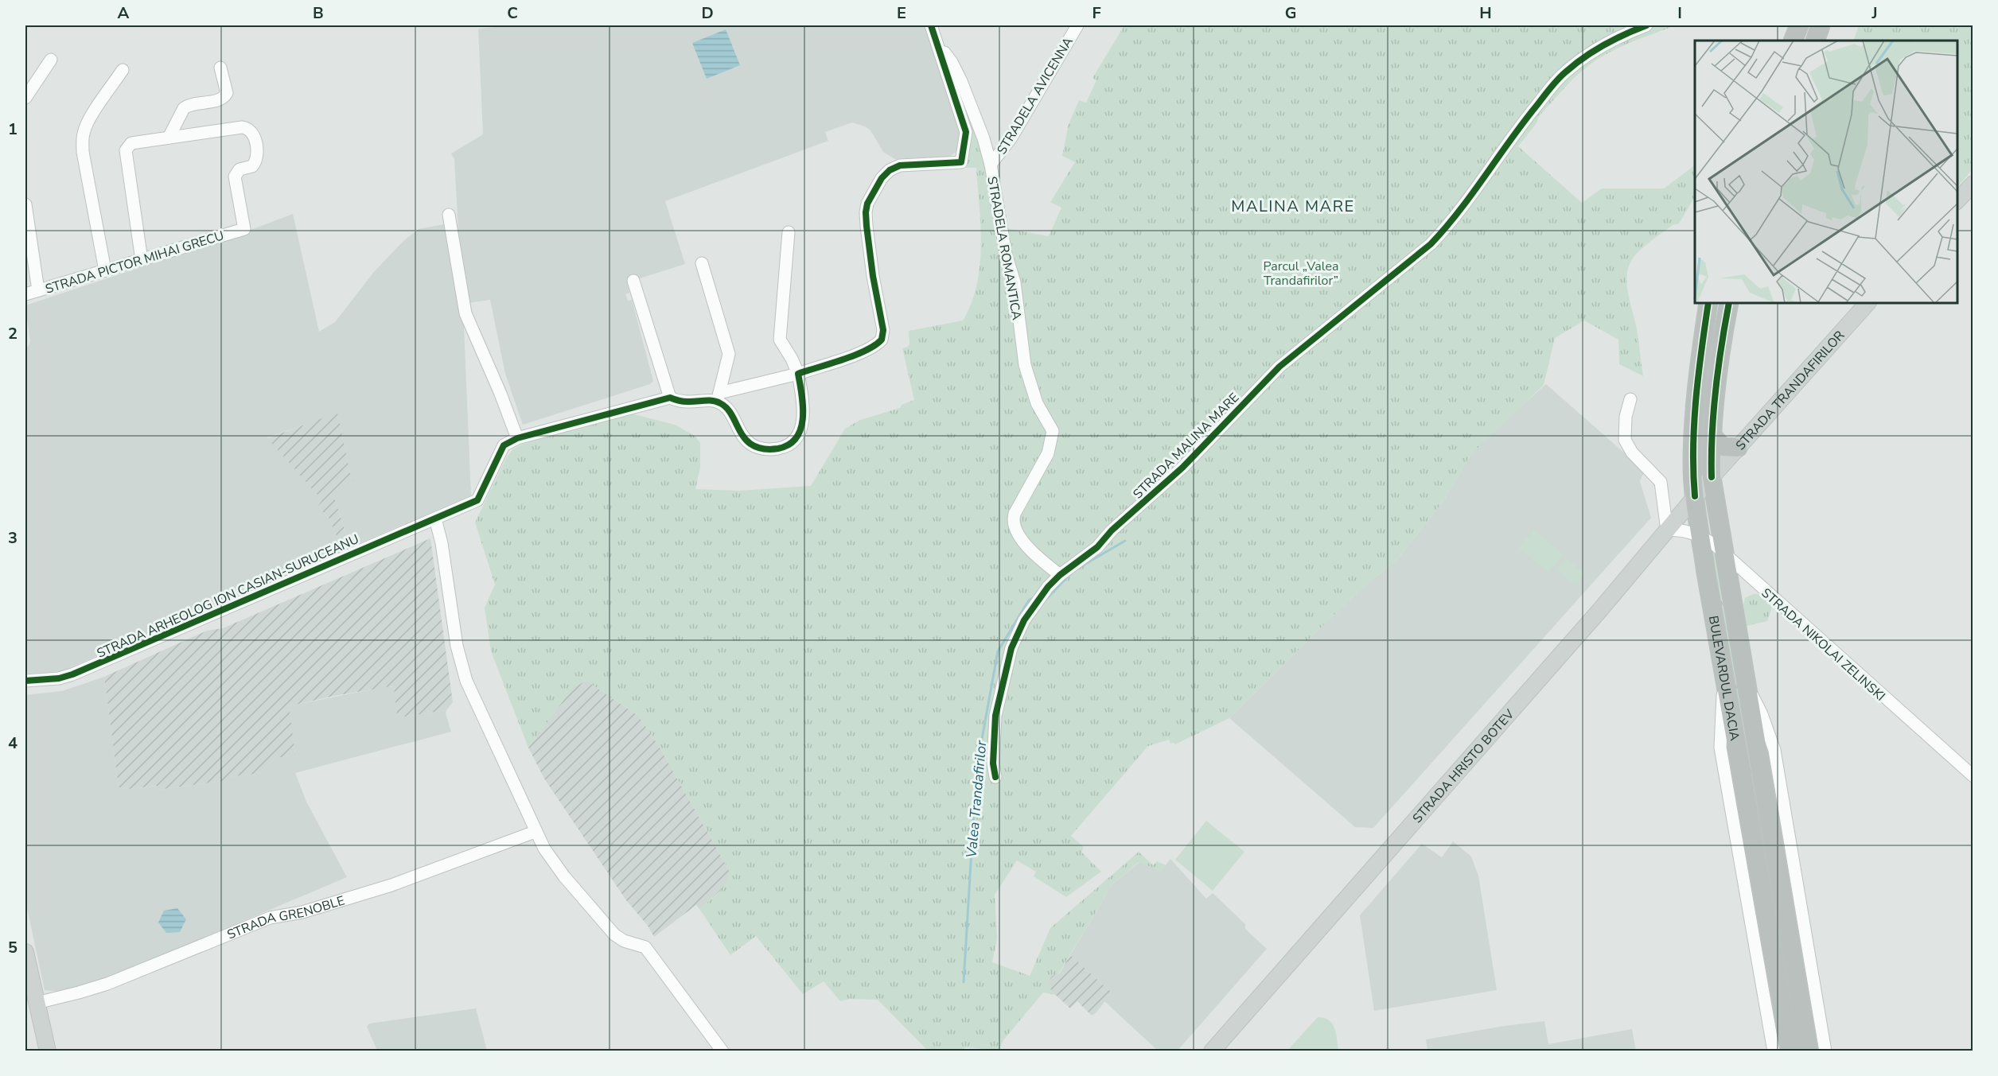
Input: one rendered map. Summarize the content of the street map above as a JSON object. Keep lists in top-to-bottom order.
{
  "streets": {
    "highway": ["BULEVARDUL DACIA"],
    "main road": ["STRADA TRANDAFIRILOR", "STRADA HRISTO BOTEV"],
    "street": [
      "STRADELA AVICENNA",
      "STRADELA ROMANTICA",
      "STRADA PICTOR MIHAI GRECU",
      "STRADA MALINA MARE",
      "STRADA ARHEOLOG ION CASIAN-SURUCEANU",
      "STRADA NIKOLAI ZELINSKI",
      "STRADA GRENOBLE"
    ]
  },
  "crossings": [
    ["STRADELA AVICENNA", "STRADELA ROMANTICA"],
    ["STRADELA ROMANTICA", "STRADA MALINA MARE"],
    ["STRADA TRANDAFIRILOR", "BULEVARDUL DACIA"],
    ["STRADA TRANDAFIRILOR", "STRADA HRISTO BOTEV"],
    ["STRADA NIKOLAI ZELINSKI", "BULEVARDUL DACIA"],
    ["STRADA NIKOLAI ZELINSKI", "STRADA HRISTO BOTEV"],
    ["BULEVARDUL DACIA", "STRADA HRISTO BOTEV"]
  ],
  "districts": ["MALINA MARE"],
  "water": ["Valea Trandafirilor"],
  "parks": ["Parcul „Valea Trandafirilor”"],
  "grid": {
    "columns": [
      "A",
      "B",
      "C",
      "D",
      "E",
      "F",
      "G",
      "H",
      "I",
      "J"
    ],
    "rows": [
      "1",
      "2",
      "3",
      "4",
      "5"
    ]
  }
}
